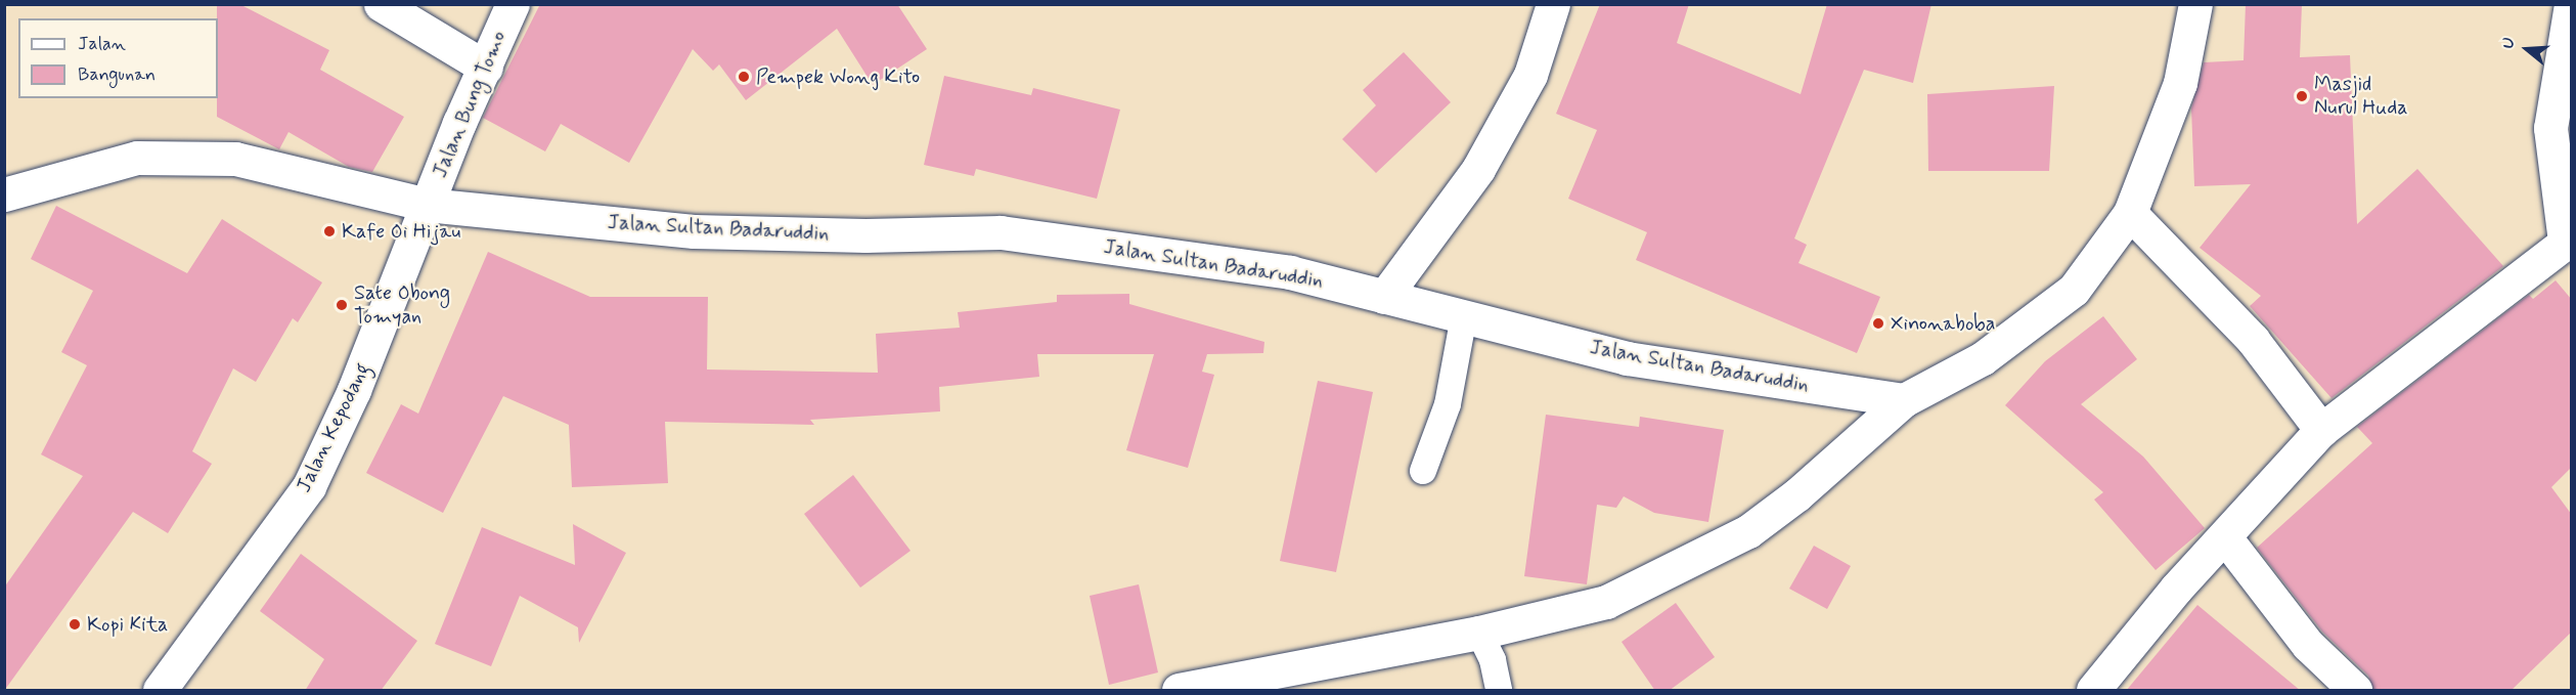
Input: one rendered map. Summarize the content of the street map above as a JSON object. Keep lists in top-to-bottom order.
{
  "streets": {
    "street": ["Jalan Bung Tomo", "Jalan Sultan Badaruddin", "Jalan Kepodang"]
  },
  "crossings": [
    ["Jalan Bung Tomo", "Jalan Sultan Badaruddin"],
    ["Jalan Bung Tomo", "Jalan Kepodang"],
    ["Jalan Sultan Badaruddin", "Jalan Kepodang"]
  ],
  "places": [
    "Pempek Wong Kito",
    "Masjid Nurul Huda",
    "Kafe Oi Hijau",
    "Sate Obong Tomyan",
    "Xinonaboba",
    "Kopi Kita"
  ],
  "legend": ["Jalan", "Bangunan"],
  "north": "left"
}
